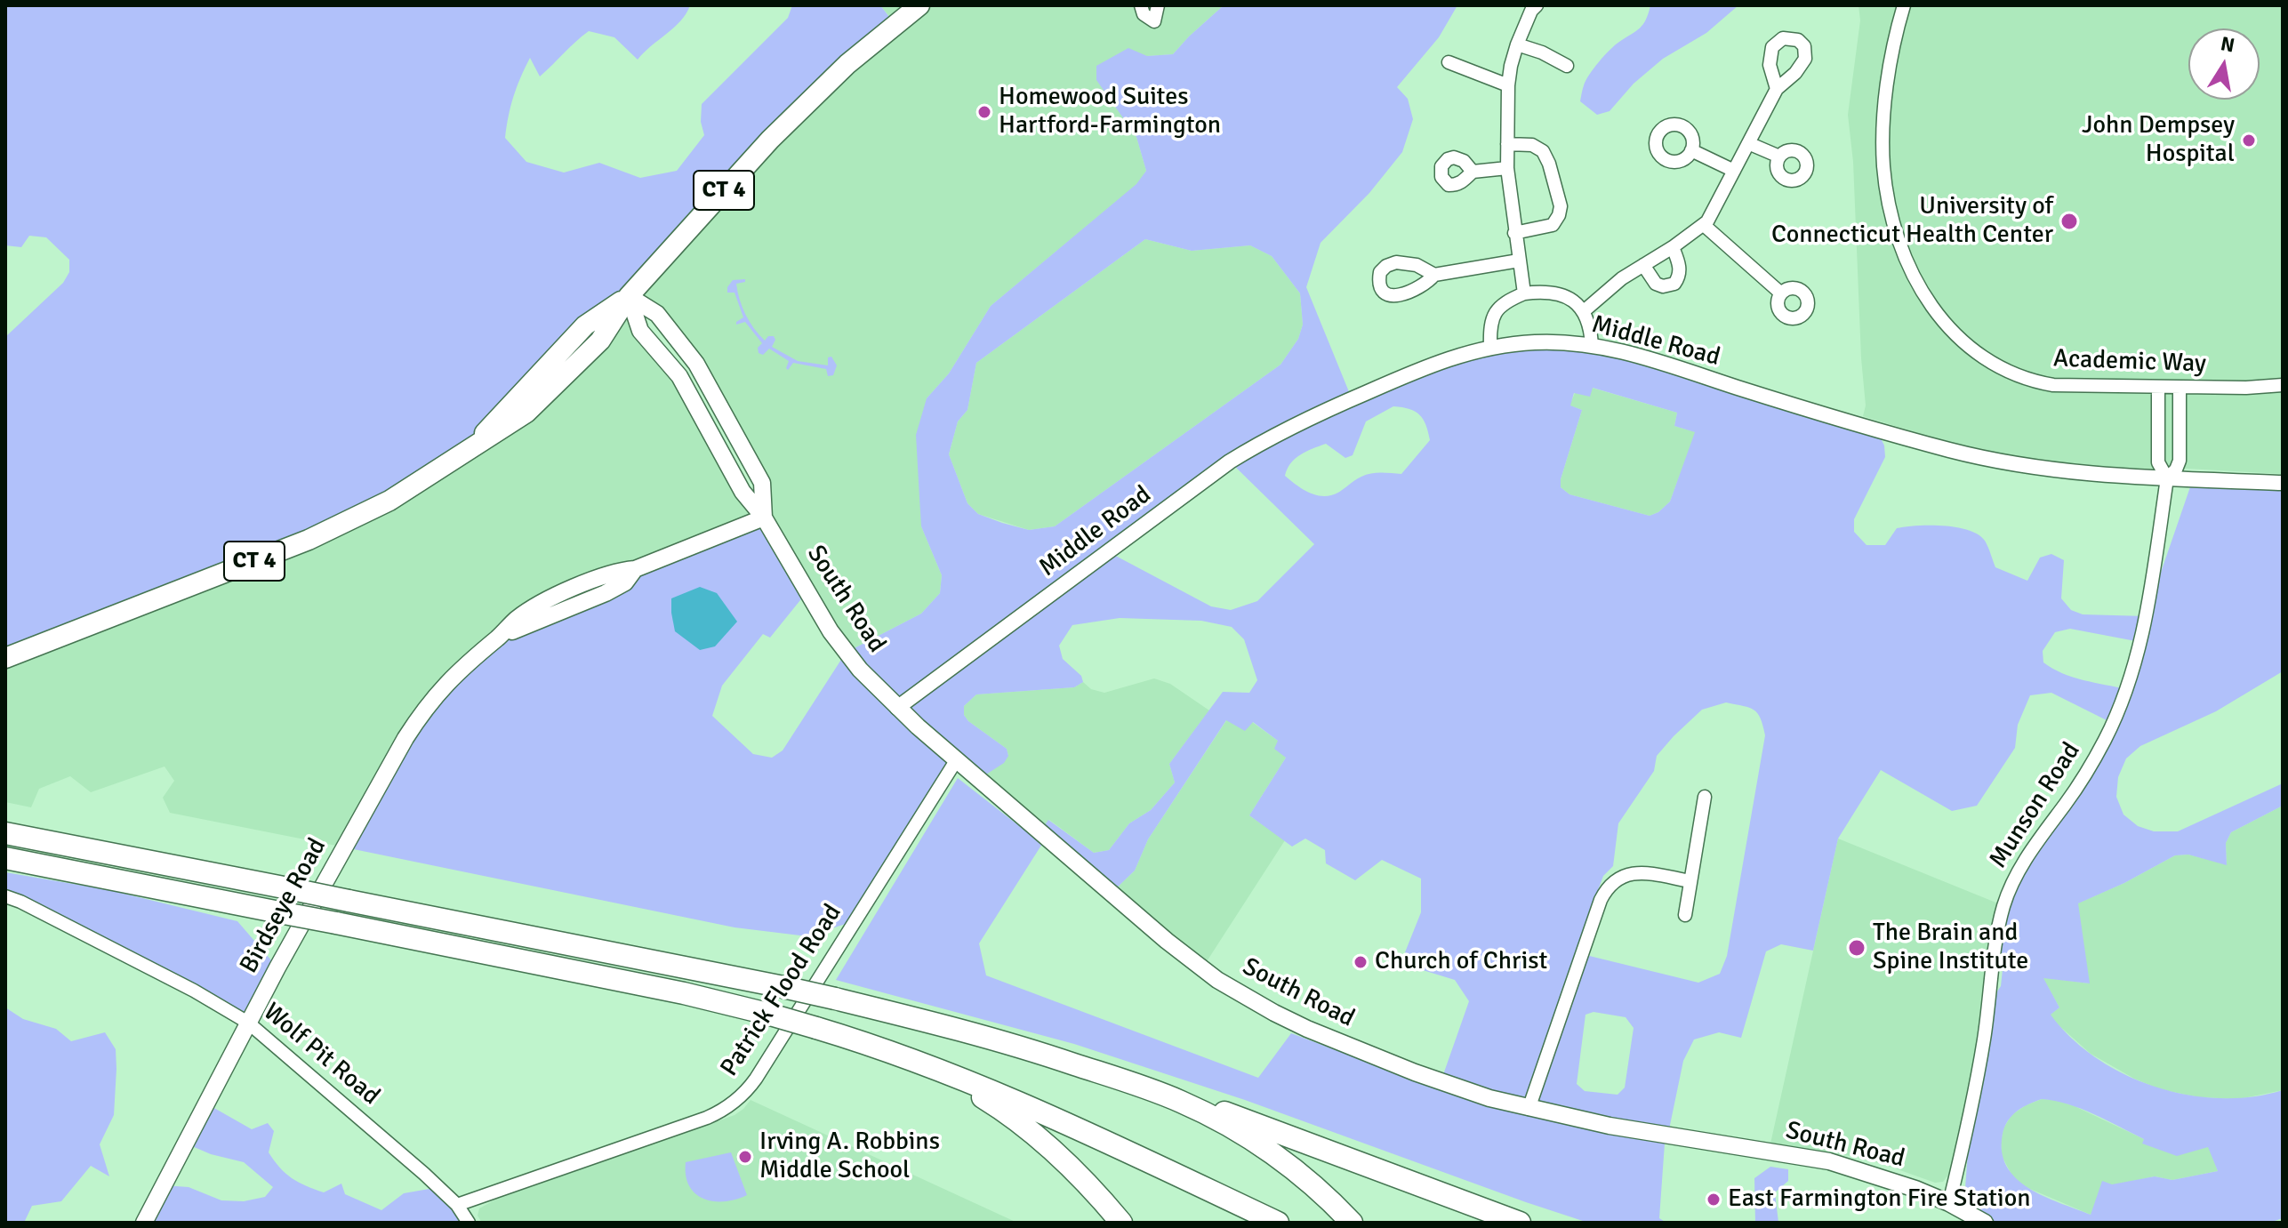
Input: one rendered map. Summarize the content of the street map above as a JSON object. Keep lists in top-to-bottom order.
{
  "streets": {
    "main road": ["CT 4", "South Road", "Birdseye Road"],
    "street": [
      "Middle Road",
      "Academic Way",
      "Munson Road",
      "Patrick Flood Road",
      "Wolf Pit Road"
    ]
  },
  "crossings": [
    ["CT 4", "South Road"],
    ["Middle Road", "South Road"],
    ["Middle Road", "Munson Road"],
    ["Academic Way", "Munson Road"],
    ["South Road", "Munson Road"],
    ["South Road", "Birdseye Road"],
    ["South Road", "Patrick Flood Road"],
    ["Birdseye Road", "Wolf Pit Road"],
    ["Patrick Flood Road", "Wolf Pit Road"]
  ],
  "places": [
    "Homewood Suites Hartford-Farmington",
    "John Dempsey Hospital",
    "University of Connecticut Health Center",
    "The Brain and Spine Institute",
    "Church of Christ",
    "Irving A. Robbins Middle School",
    "East Farmington Fire Station"
  ],
  "north": "top"
}
